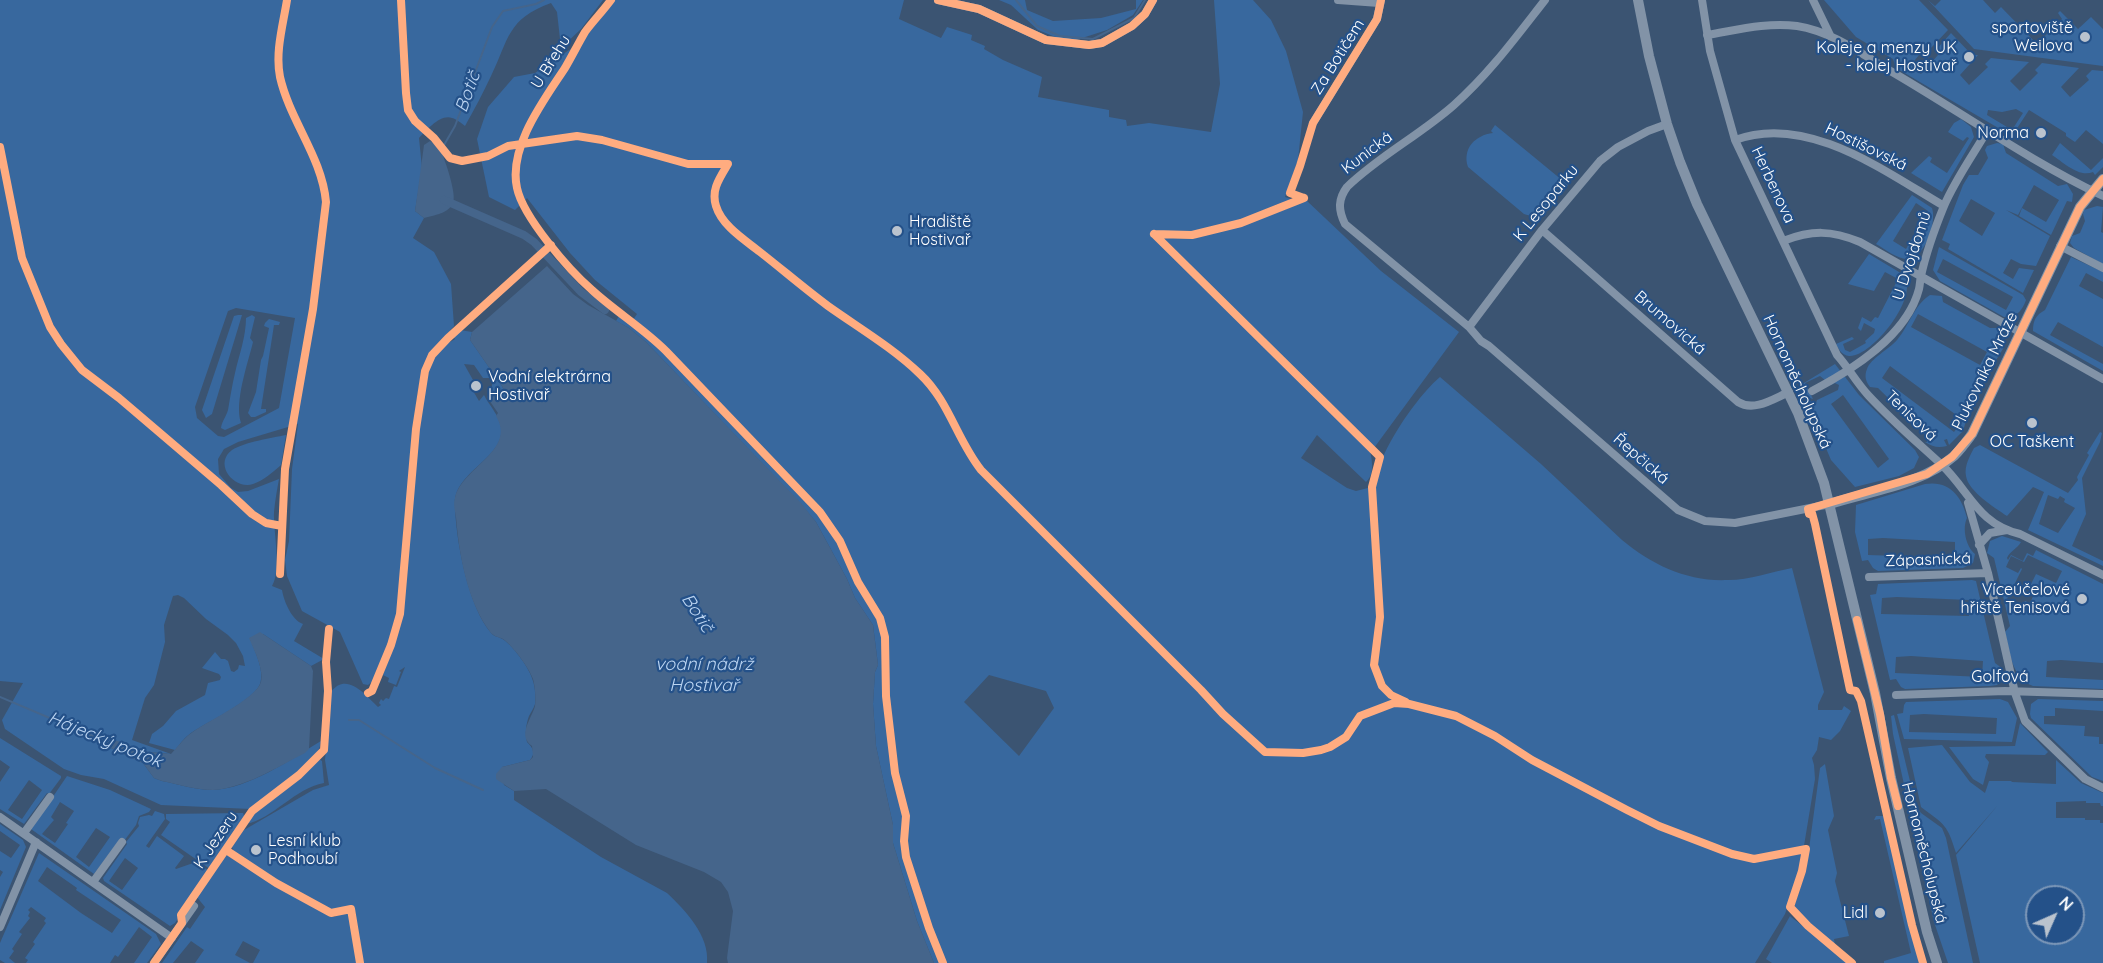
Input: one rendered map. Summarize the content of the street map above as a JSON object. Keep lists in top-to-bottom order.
{
  "streets": {
    "street": [
      "Za Botičem",
      "Hostišovská",
      "Kunická",
      "Herbenova",
      "K Lesoparku",
      "U Dvojdomů",
      "Brumovická",
      "Plukovníka Mráze",
      "Hornoměcholupská",
      "Tenisová",
      "Řepčická",
      "Zápasnická",
      "Golfová"
    ],
    "cycle path": ["U Břehu", "K Jezeru"]
  },
  "crossings": [
    ["Hostišovská", "Herbenova"],
    ["Hostišovská", "U Dvojdomů"],
    ["Kunická", "K Lesoparku"],
    ["Kunická", "Řepčická"],
    ["Herbenova", "U Dvojdomů"],
    ["Herbenova", "Tenisová"],
    ["K Lesoparku", "Brumovická"],
    ["K Lesoparku", "Hornoměcholupská"],
    ["K Lesoparku", "Řepčická"],
    ["U Dvojdomů", "Tenisová"],
    ["Brumovická", "Hornoměcholupská"],
    ["Plukovníka Mráze", "Hornoměcholupská"],
    ["Plukovníka Mráze", "Tenisová"],
    ["Plukovníka Mráze", "Řepčická"],
    ["Hornoměcholupská", "Řepčická"]
  ],
  "water": ["Botič", "vodní nádrž Hostivař", "Hájecký potok"],
  "places": [
    "sportoviště Weilova",
    "Koleje a menzy UK - kolej Hostivař",
    "Norma",
    "Hradiště Hostivař",
    "Vodní elektrárna Hostivař",
    "OC Taškent",
    "Víceúčelové hřiště Tenisová",
    "Lesní klub Podhoubí",
    "Lidl"
  ],
  "north": "top right"
}
